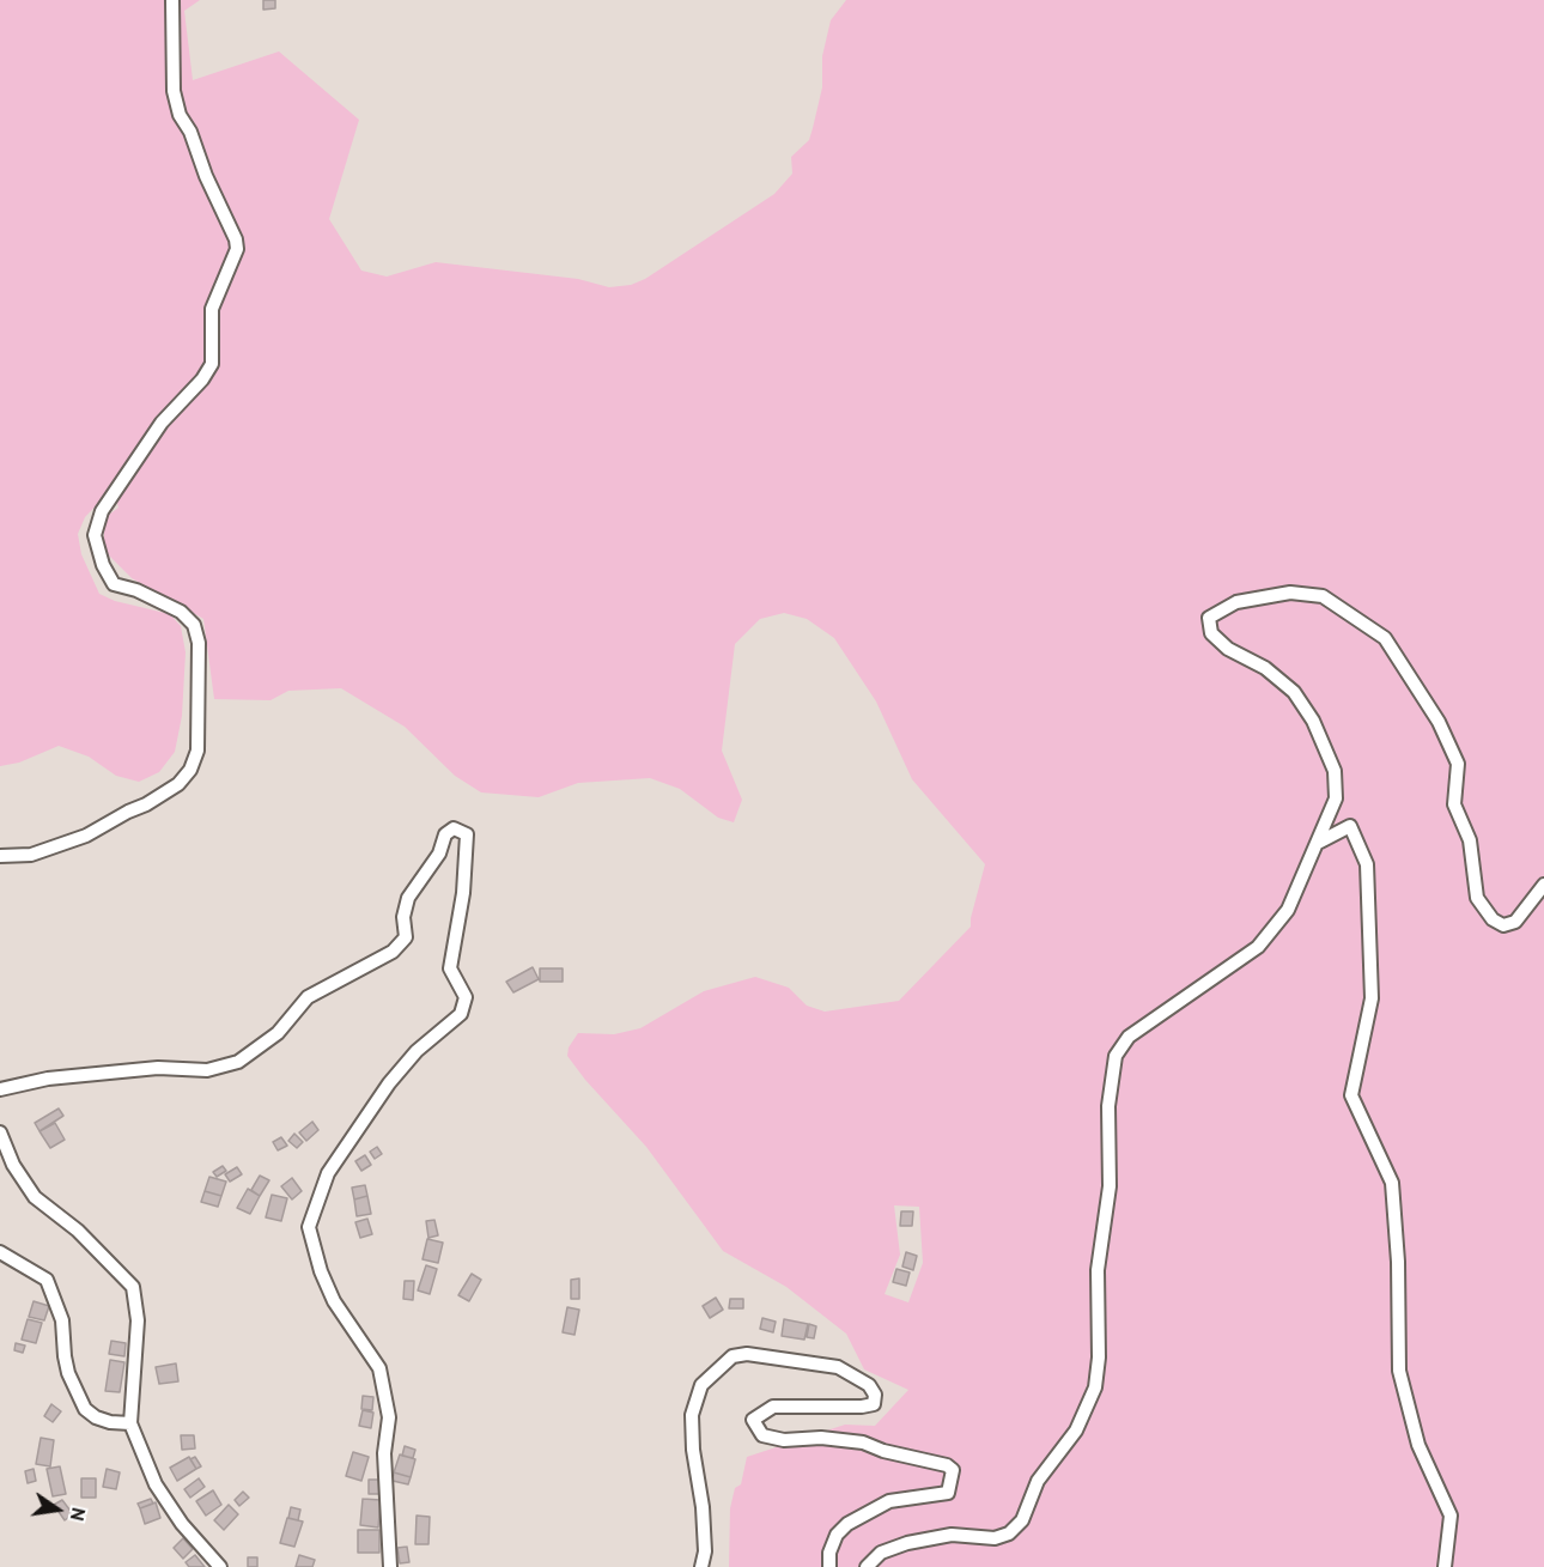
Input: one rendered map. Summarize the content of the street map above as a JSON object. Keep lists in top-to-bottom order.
{
  "north": "right"
}
